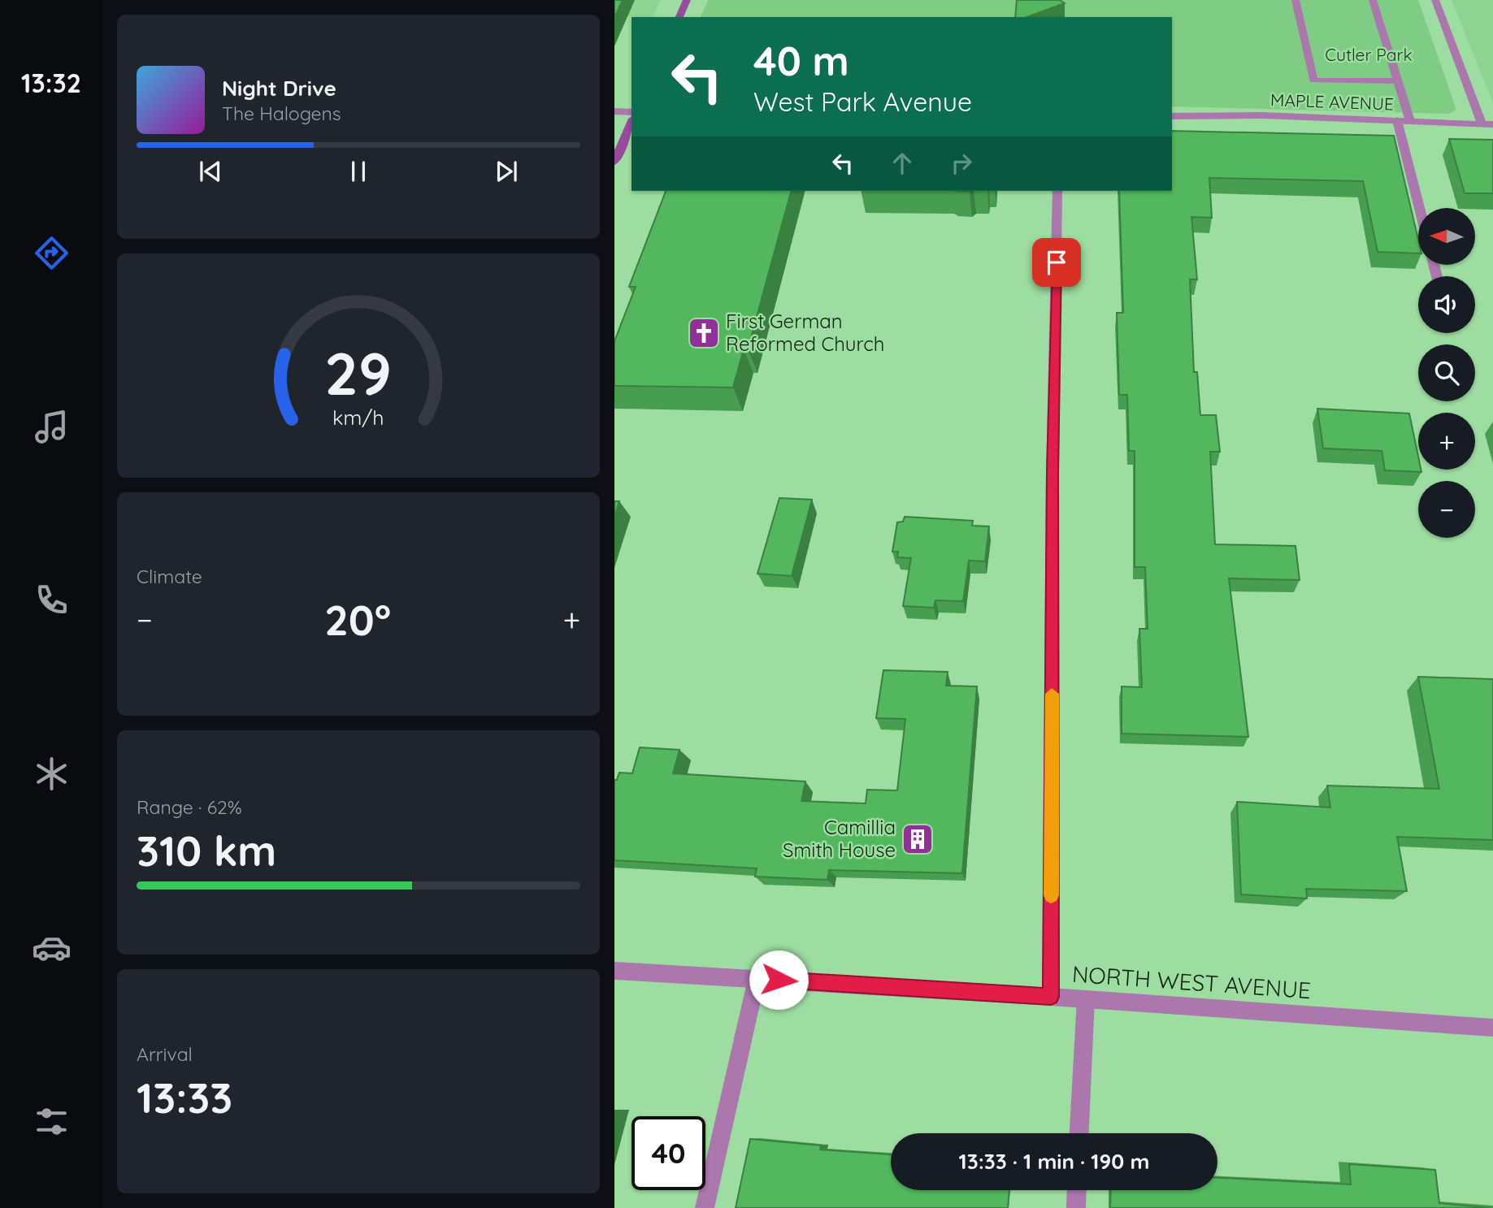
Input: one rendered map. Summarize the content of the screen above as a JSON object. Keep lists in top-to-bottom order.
{
  "streets": {
    "street": ["MAPLE AVENUE", "NORTH WEST AVENUE"]
  },
  "parks": ["Cutler Park"],
  "places": {
    "church": ["First German Reformed Church"],
    "building": ["Camillia Smith House"]
  },
  "north": "left",
  "page": {
    "tabs": "13:32",
    "turn": ["40 m", "West Park Avenue"],
    "song": ["Night Drive", "The Halogens"],
    "map_buttons": ["+", "−"],
    "tile": [
      "Climate",
      ["Range · 62%", "310 km"],
      ["Arrival", "13:33"]
    ],
    "heat": ["−", "20°", "+"],
    "limit": "40",
    "trip": "13:33 · 1 min · 190 m",
    "gauge": ["29", "km/h"]
  }
}
